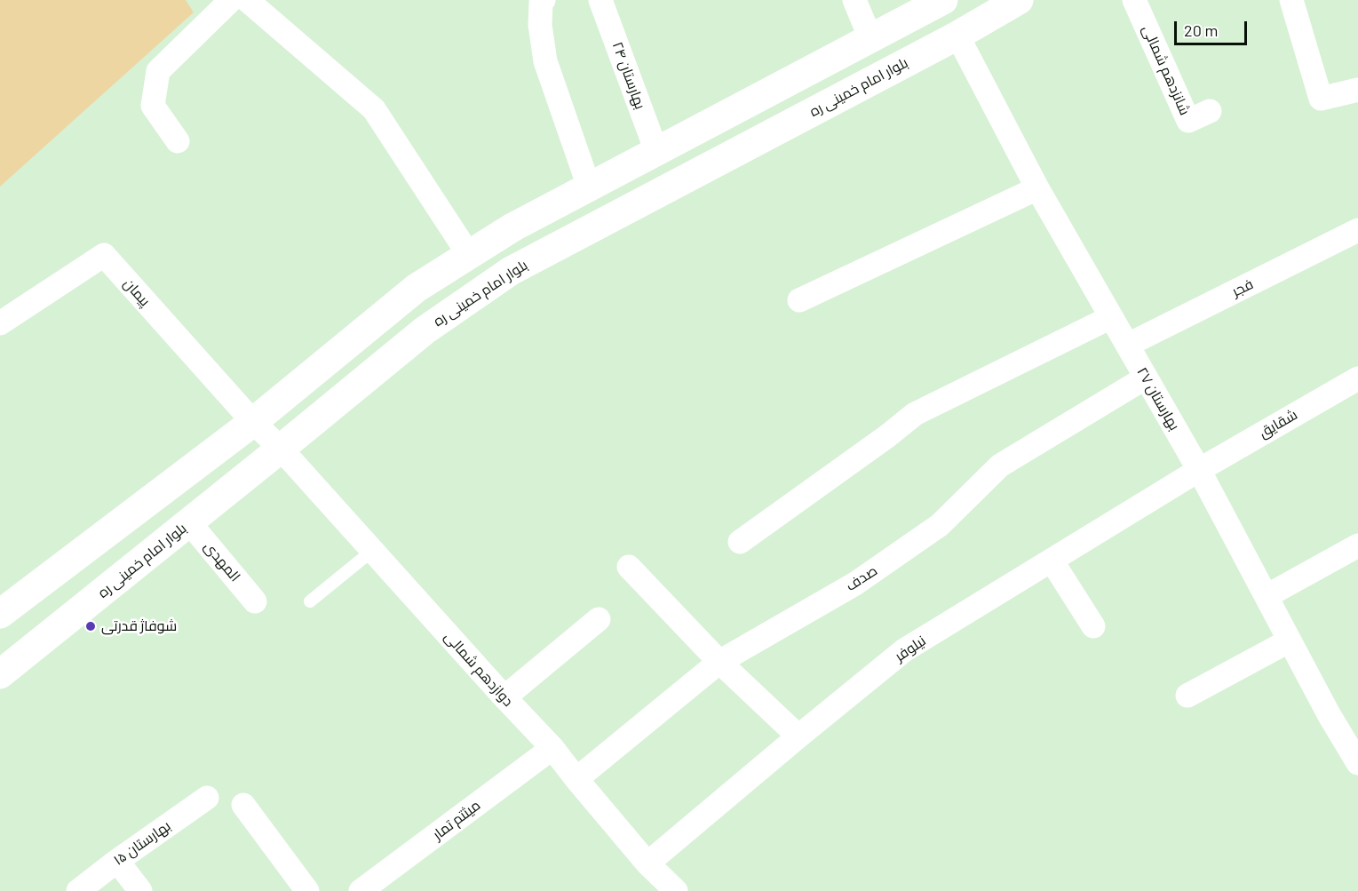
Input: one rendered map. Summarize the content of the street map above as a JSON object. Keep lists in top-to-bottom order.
{
  "streets": {
    "main road": ["بلوار امام خمینی ره"],
    "street": [
      "شانزدهم شمالی",
      "بهارستان ۲۴",
      "فجر",
      "پیمان",
      "بهارستان ۲۷",
      "شقایق",
      "المهدی",
      "صدف",
      "نیلوفر",
      "دوازدهم شمالی",
      "میثتم تمار",
      "بهارستان ۱۵"
    ]
  },
  "crossings": [
    ["بلوار امام خمینی ره", "بهارستان ۲۷"],
    ["بلوار امام خمینی ره", "المهدی"],
    ["بلوار امام خمینی ره", "دوازدهم شمالی"],
    ["فجر", "بهارستان ۲۷"],
    ["پیمان", "دوازدهم شمالی"],
    ["بهارستان ۲۷", "شقایق"],
    ["بهارستان ۲۷", "صدف"],
    ["بهارستان ۲۷", "نیلوفر"],
    ["شقایق", "نیلوفر"],
    ["صدف", "دوازدهم شمالی"],
    ["نیلوفر", "دوازدهم شمالی"],
    ["دوازدهم شمالی", "میثتم تمار"]
  ],
  "places": ["شوفاژ قدرتی"],
  "scale_bar": "20 m"
}
